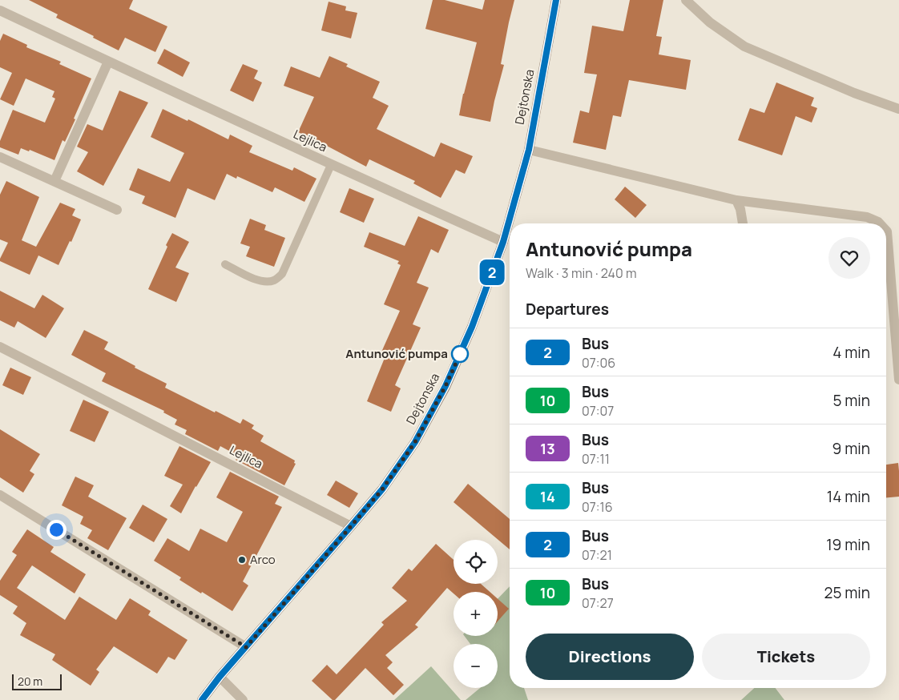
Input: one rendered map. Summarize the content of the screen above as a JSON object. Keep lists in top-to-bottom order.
{
  "streets": {
    "main road": ["Dejtonska"],
    "street": ["Lejlica"]
  },
  "crossings": [
    ["Dejtonska", "Lejlica"]
  ],
  "places": ["Antunović pumpa", "Arco"],
  "lines": ["bus line 2"],
  "scale_bar": "20 m",
  "page": {
    "on_map": "2",
    "heading": [
      ["Antunović pumpa", "Walk · 3 min · 240 m"],
      "Departures"
    ],
    "list": [
      {
        "mark": "2",
        "name": "Bus",
        "note": "07:06",
        "value": "4 min"
      },
      {
        "mark": "10",
        "name": "Bus",
        "note": "07:07",
        "value": "5 min"
      },
      {
        "mark": "13",
        "name": "Bus",
        "note": "07:11",
        "value": "9 min"
      },
      {
        "mark": "14",
        "name": "Bus",
        "note": "07:16",
        "value": "14 min"
      },
      {
        "mark": "2",
        "name": "Bus",
        "note": "07:21",
        "value": "19 min"
      },
      {
        "mark": "10",
        "name": "Bus",
        "note": "07:27",
        "value": "25 min"
      }
    ],
    "map_buttons": ["+", "−"],
    "buttons": ["Directions", "Tickets"],
    "scale": "20 m"
  }
}
